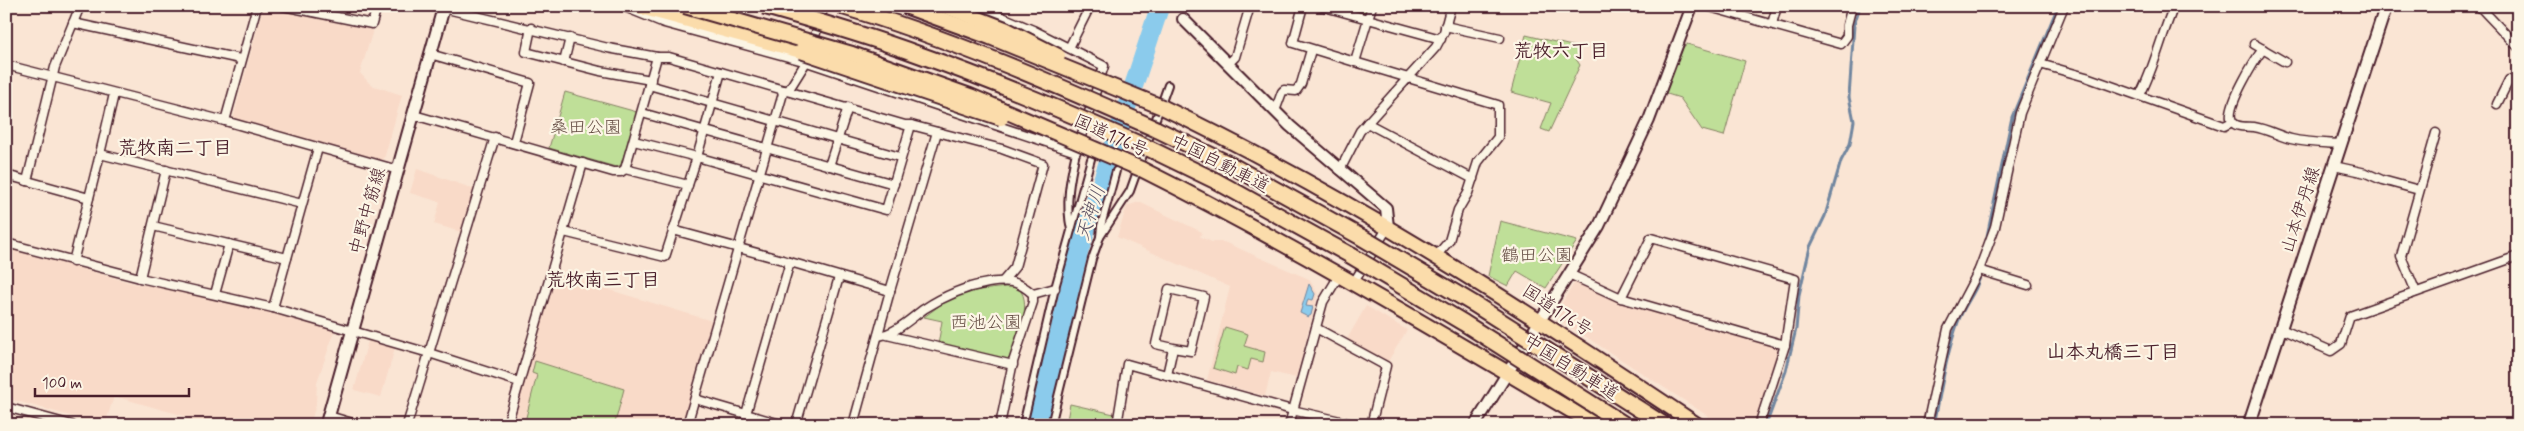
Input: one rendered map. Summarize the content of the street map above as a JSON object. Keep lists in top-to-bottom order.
{
  "streets": {
    "highway": ["国道176号", "中国自動車道"],
    "main road": ["山本伊丹線", "中野中筋線"]
  },
  "districts": [
    "荒牧六丁目",
    "荒牧南二丁目",
    "荒牧南三丁目",
    "山本丸橋三丁目"
  ],
  "water": ["天神川"],
  "parks": ["桑田公園", "鶴田公園", "西池公園"],
  "scale_bar": "100 m"
}
